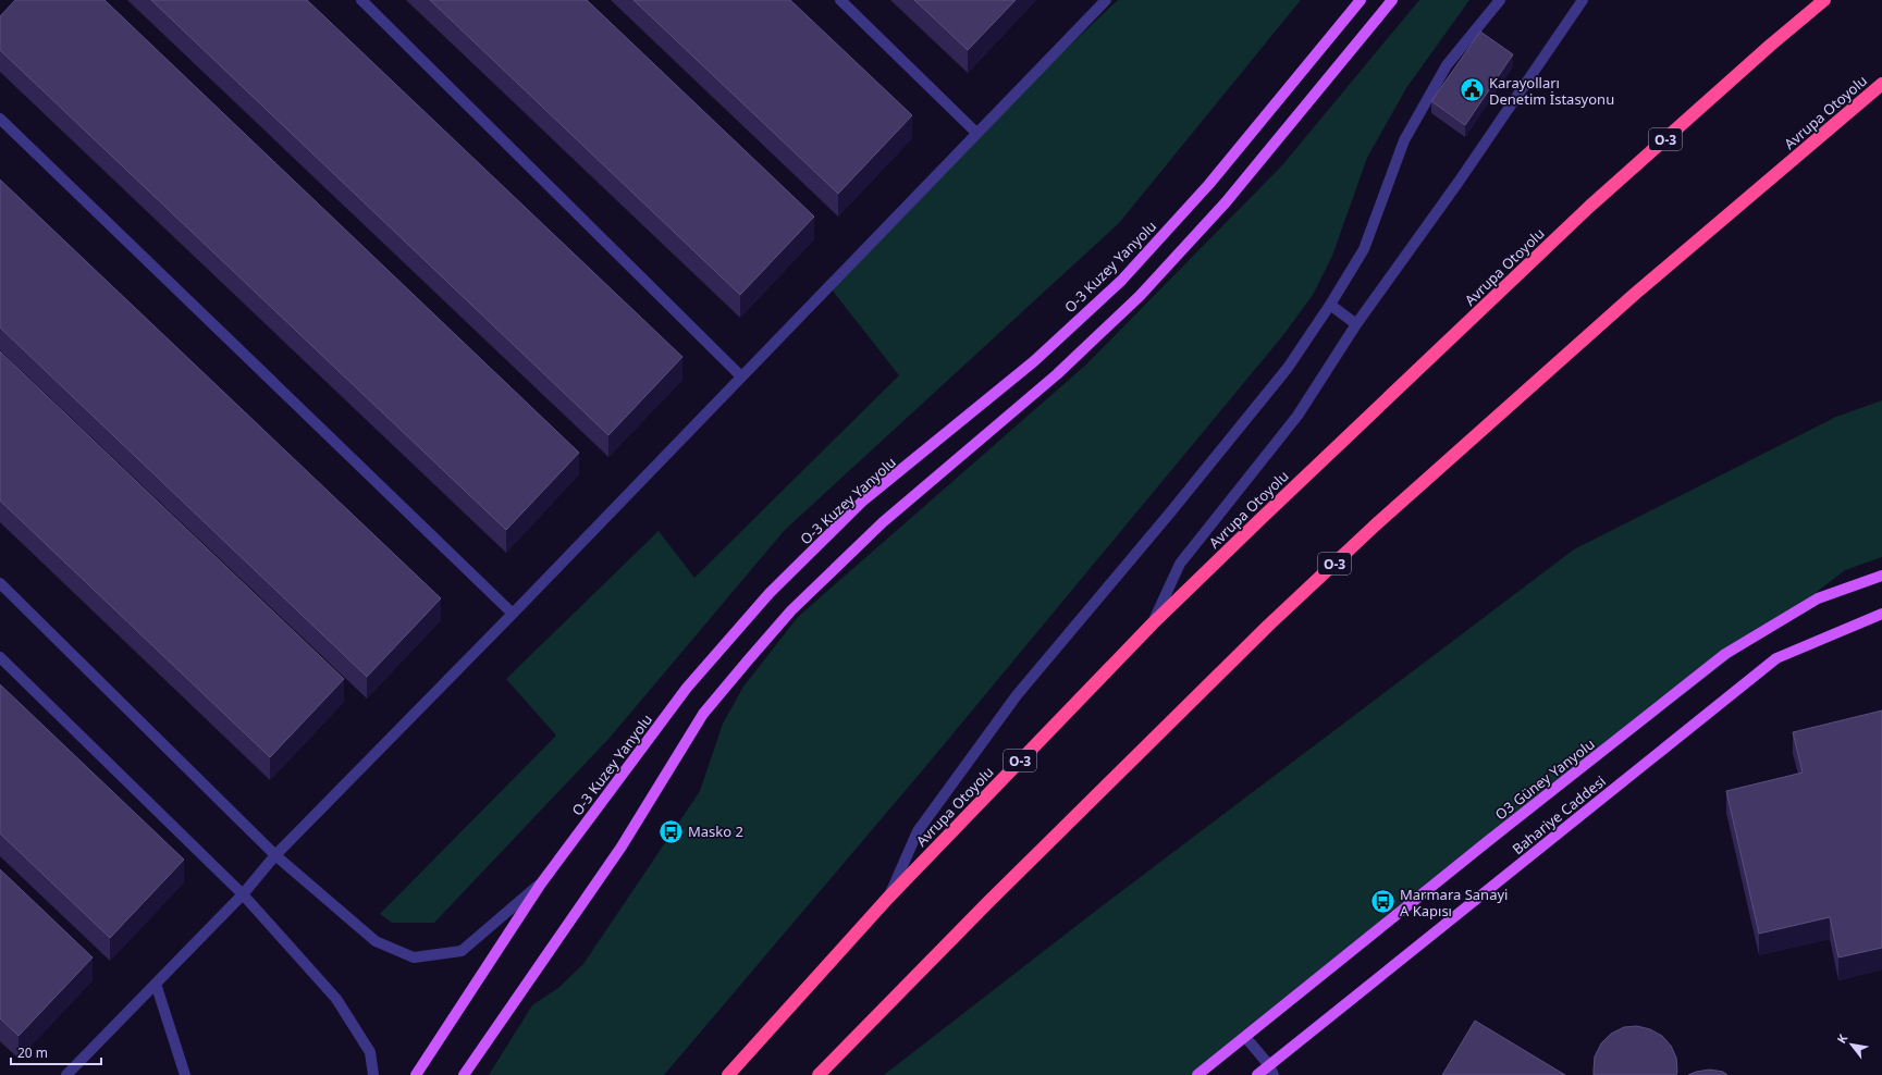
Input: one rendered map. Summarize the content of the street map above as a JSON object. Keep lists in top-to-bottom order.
{
  "streets": {
    "highway": ["Avrupa Otoyolu", "O-3"],
    "main road": ["O-3 Kuzey Yanyolu", "O3 Güney Yanyolu", "Bahariye Caddesi"]
  },
  "places": {
    "public building": ["Karayolları Denetim İstasyonu"],
    "bus stop": ["Masko 2", "Marmara Sanayi A Kapısı"]
  },
  "scale_bar": "20 m",
  "north": "top left"
}
